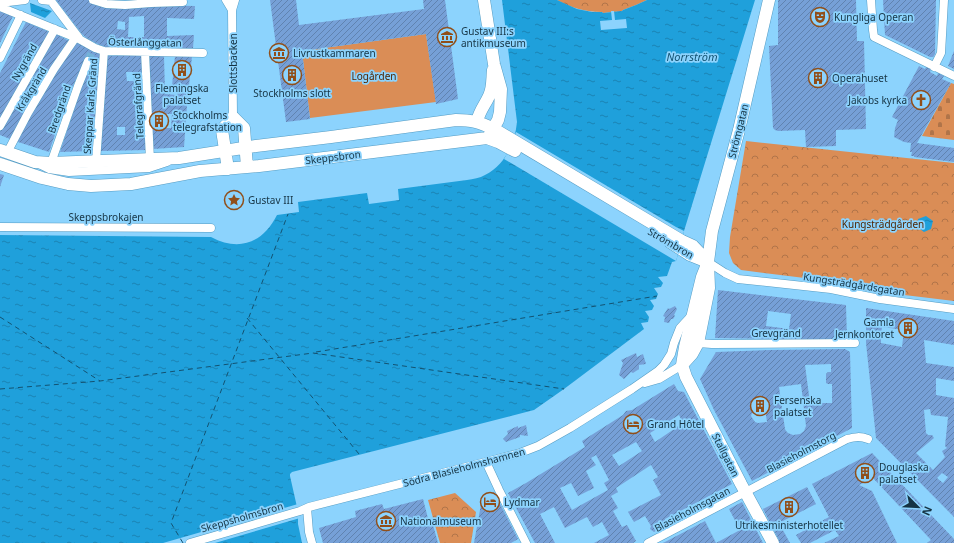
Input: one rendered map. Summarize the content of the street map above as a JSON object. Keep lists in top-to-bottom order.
{
  "streets": {
    "street": [
      "Österlånggatan",
      "Nygränd",
      "Slottsbacken",
      "Kråkgränd",
      "Skeppar Karls Gränd",
      "Telegrafgränd",
      "Bredgränd",
      "Strömgatan",
      "Skeppsbron",
      "Skeppsbrokajen",
      "Strömbron",
      "Kungsträdgårdsgatan",
      "Grevgränd",
      "Blasieholmstorg",
      "Stallgatan",
      "Södra Blasieholmshamnen",
      "Blasieholmsgatan",
      "Skeppsholmsbron"
    ]
  },
  "crossings": [
    ["Österlånggatan", "Nygränd"],
    ["Österlånggatan", "Kråkgränd"],
    ["Österlånggatan", "Skeppar Karls Gränd"],
    ["Österlånggatan", "Telegrafgränd"],
    ["Kråkgränd", "Skeppsbron"],
    ["Skeppar Karls Gränd", "Skeppsbron"],
    ["Telegrafgränd", "Skeppsbron"],
    ["Bredgränd", "Skeppsbron"],
    ["Strömgatan", "Strömbron"],
    ["Strömgatan", "Kungsträdgårdsgatan"],
    ["Strömgatan", "Södra Blasieholmshamnen"],
    ["Skeppsbron", "Strömbron"],
    ["Strömbron", "Kungsträdgårdsgatan"],
    ["Strömbron", "Södra Blasieholmshamnen"],
    ["Kungsträdgårdsgatan", "Södra Blasieholmshamnen"],
    ["Grevgränd", "Södra Blasieholmshamnen"],
    ["Blasieholmstorg", "Stallgatan"],
    ["Blasieholmstorg", "Blasieholmsgatan"],
    ["Stallgatan", "Södra Blasieholmshamnen"],
    ["Stallgatan", "Blasieholmsgatan"],
    ["Södra Blasieholmshamnen", "Skeppsholmsbron"]
  ],
  "water": ["Norrström"],
  "parks": ["Logården", "Kungsträdgården"],
  "places": {
    "theatre": ["Kungliga Operan"],
    "museum": ["Gustav III:s antikmuseum", "Livrustkammaren", "Nationalmuseum"],
    "building": [
      "Flemingska palatset",
      "Stockholms slott",
      "Operahuset",
      "Stockholms telegrafstation",
      "Gamla Jernkontoret",
      "Fersenska palatset",
      "Douglaska palatset",
      "Utrikesministerhotellet"
    ],
    "church": ["Jakobs kyrka"],
    "place": ["Gustav III"],
    "hotel": ["Grand Hôtel", "Lydmar"]
  },
  "north": "bottom right"
}
